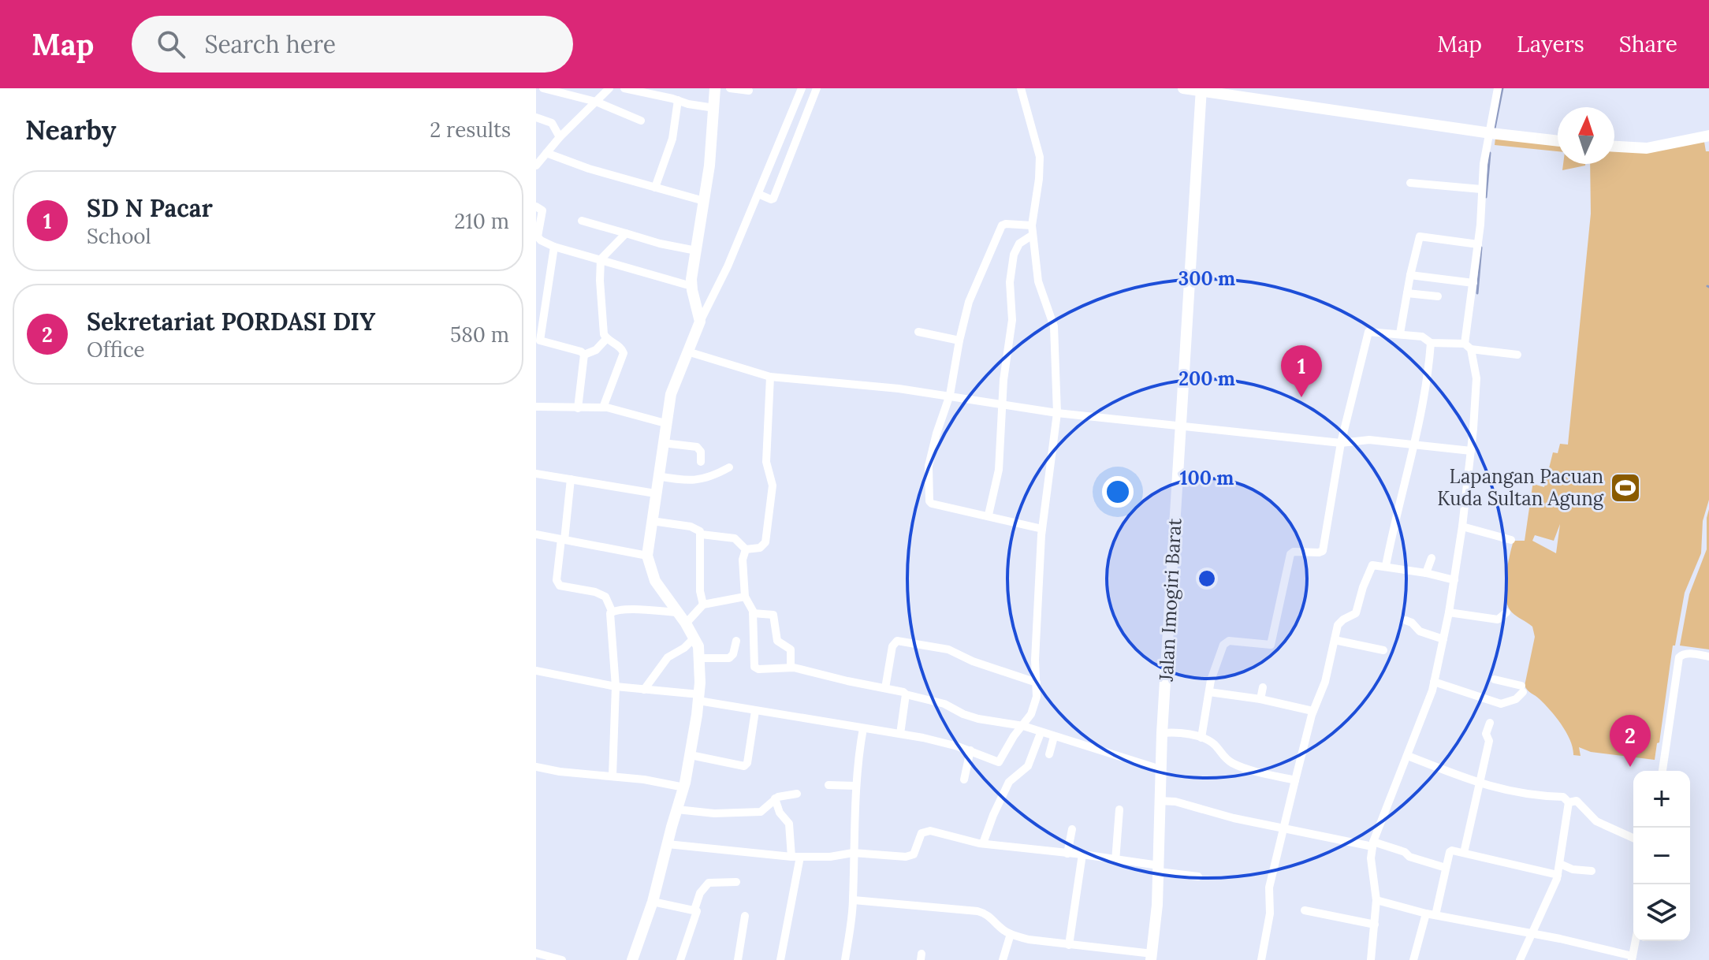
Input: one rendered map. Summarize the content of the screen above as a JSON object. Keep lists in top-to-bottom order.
{
  "streets": {
    "main road": ["Jalan Imogiri Barat"]
  },
  "places": {
    "sports": ["Lapangan Pacuan Kuda Sultan Agung"]
  },
  "north": "top",
  "page": {
    "header": "Map",
    "search": "Search here",
    "nav": ["Map", "Layers", "Share"],
    "heading": ["Nearby", "2 results"],
    "list": [
      {
        "mark": "1",
        "name": "SD N Pacar",
        "note": "School",
        "value": "210 m"
      },
      {
        "mark": "2",
        "name": "Sekretariat PORDASI DIY",
        "note": "Office",
        "value": "580 m"
      }
    ],
    "pins": ["1", "2"],
    "map_buttons": ["+", "−"]
  },
  "rings": ["300 m", "200 m", "100 m"]
}
